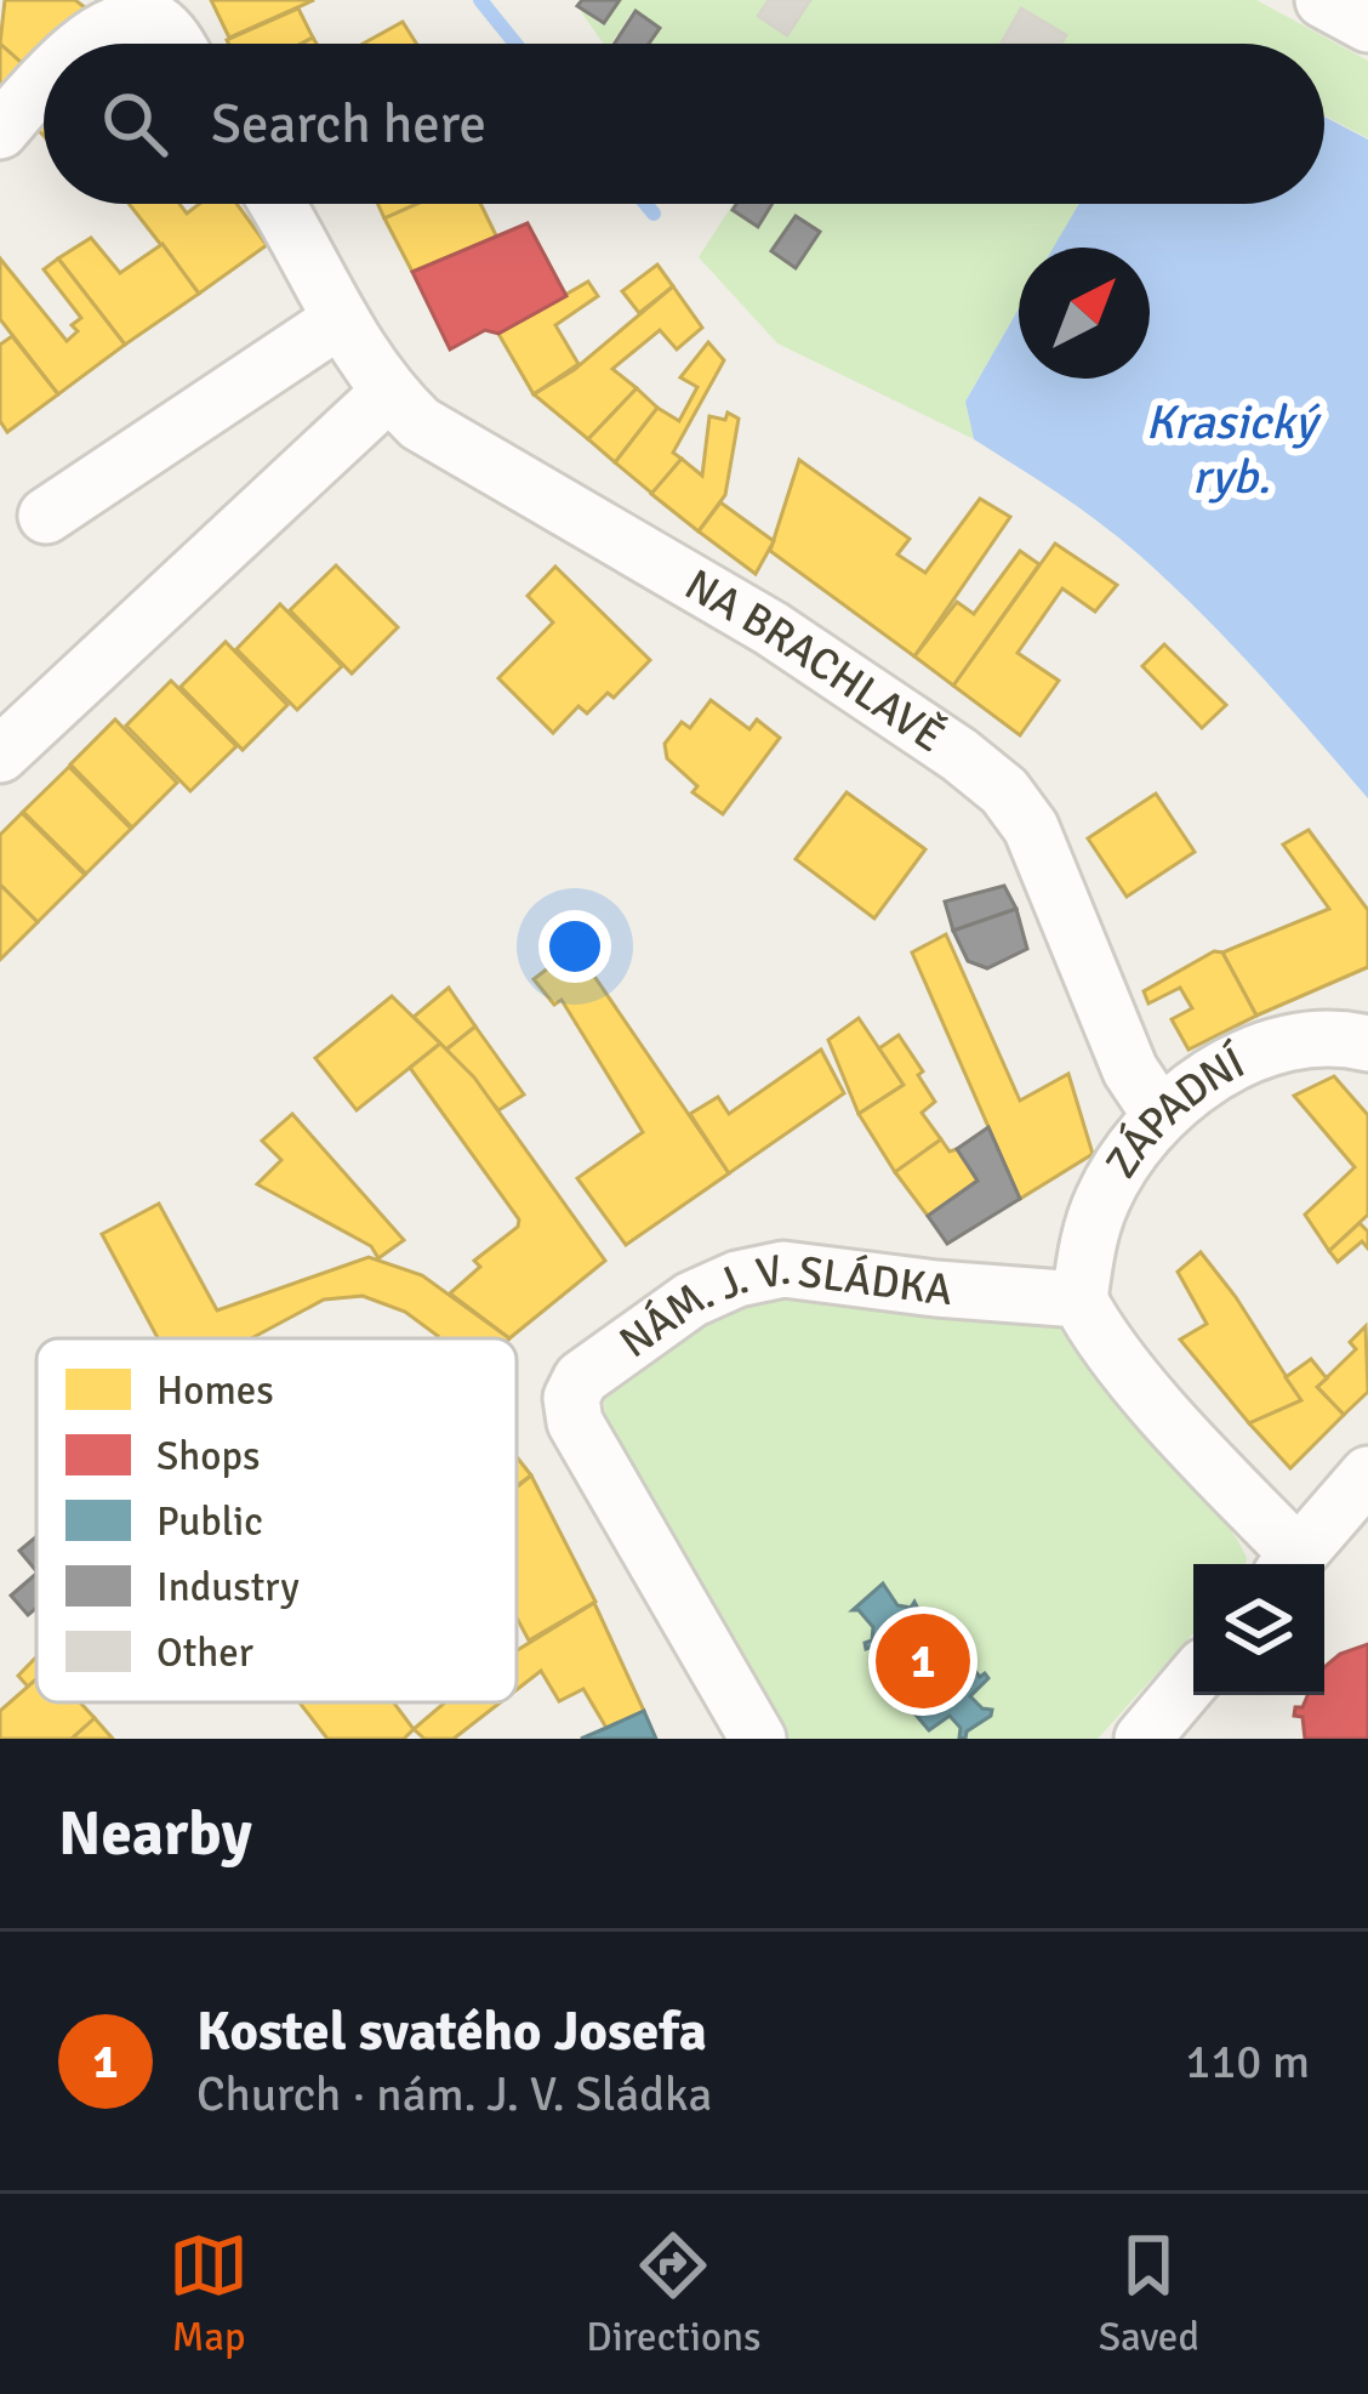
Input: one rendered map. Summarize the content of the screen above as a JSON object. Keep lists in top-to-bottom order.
{
  "streets": {
    "street": ["NA BRACHLAVĚ", "ZÁPADNÍ", "NÁM. J. V. SLÁDKA"]
  },
  "crossings": [
    ["NA BRACHLAVĚ", "ZÁPADNÍ"],
    ["ZÁPADNÍ", "NÁM. J. V. SLÁDKA"]
  ],
  "water": ["Krasický ryb."],
  "legend": [
    "Homes",
    "Shops",
    "Public",
    "Industry",
    "Other"
  ],
  "north": "top right",
  "page": {
    "search": "Search here",
    "pins": "1",
    "heading": "Nearby",
    "list": [
      {
        "mark": "1",
        "name": "Kostel svatého Josefa",
        "note": "Church · nám. J. V. Sládka",
        "value": "110 m"
      }
    ],
    "nav": ["Map", "Directions", "Saved"]
  }
}
